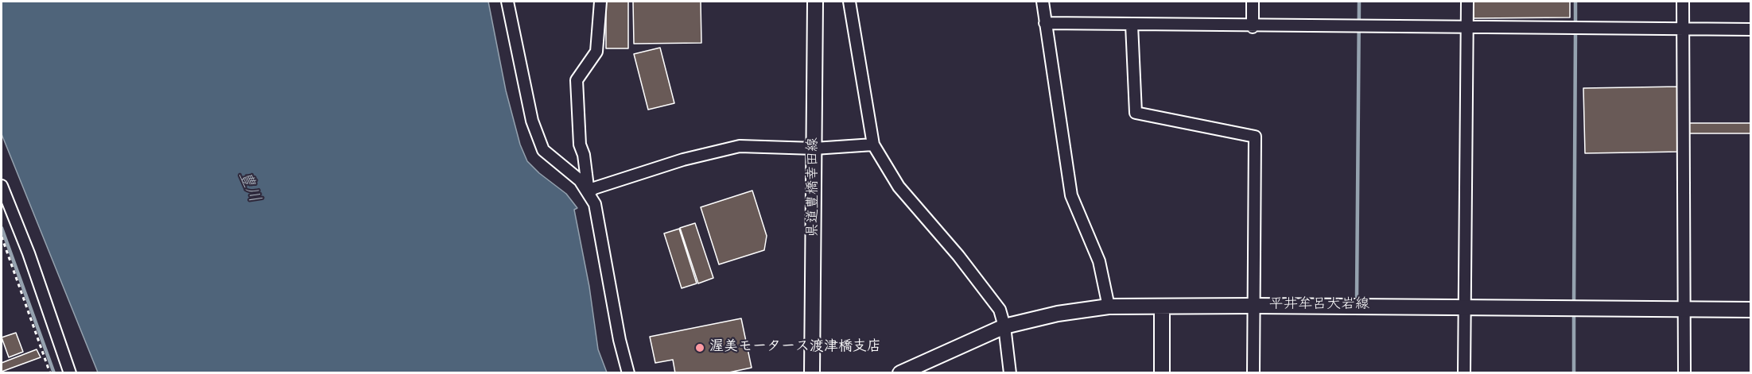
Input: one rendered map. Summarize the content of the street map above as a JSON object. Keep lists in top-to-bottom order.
{
  "streets": {
    "main road": ["県道豊橋幸田線", "平井牟呂大岩線"]
  },
  "water": ["豊川"],
  "places": ["渥美モータース渡津橋支店"]
}
